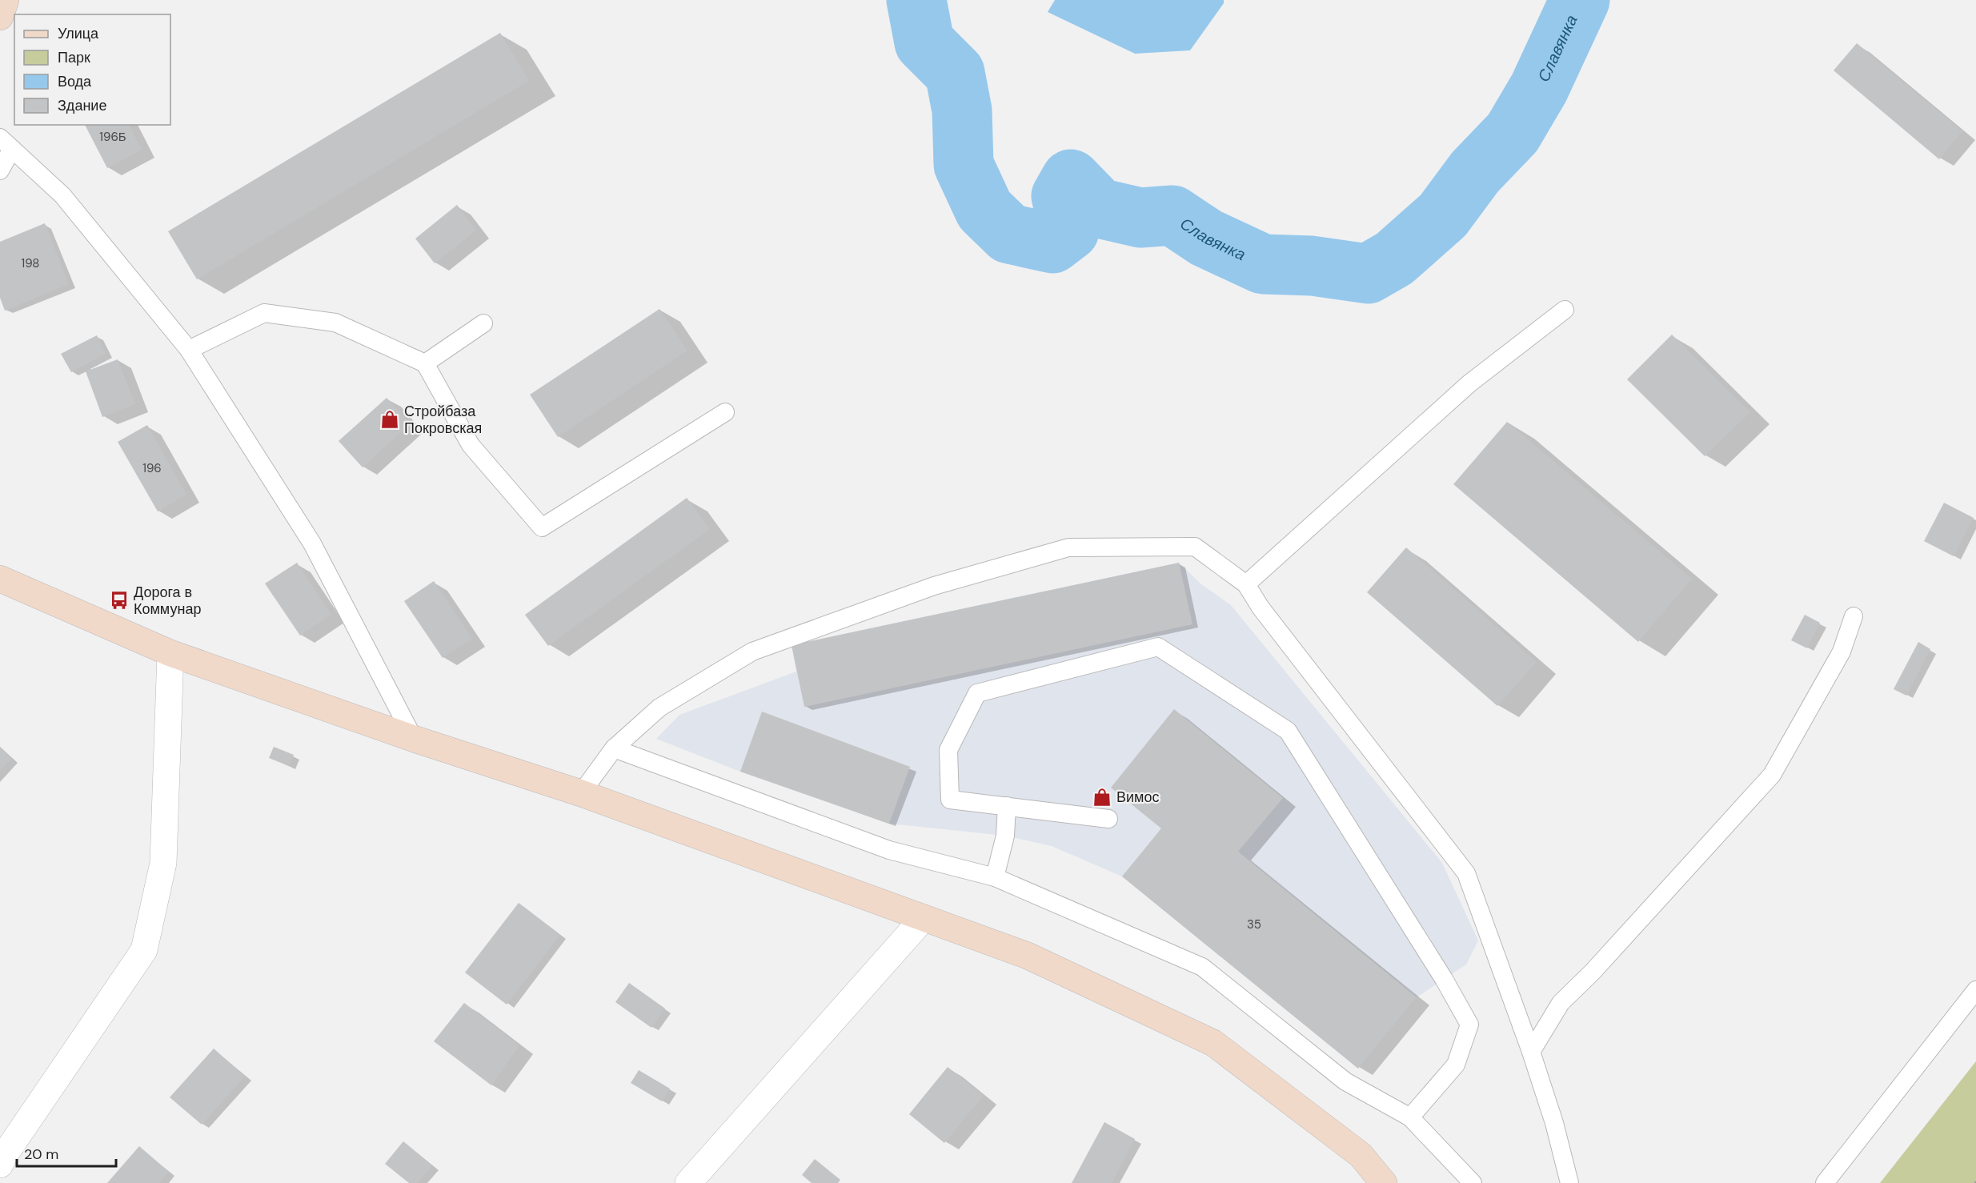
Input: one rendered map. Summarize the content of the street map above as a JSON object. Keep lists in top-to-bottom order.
{
  "water": ["Славянка"],
  "places": {
    "shop": ["Стройбаза Покровская", "Вимос"],
    "bus stop": ["Дорога в Коммунар"]
  },
  "house_numbers": [
    "196Б",
    "198",
    "196",
    "35"
  ],
  "legend": [
    "Улица",
    "Парк",
    "Вода",
    "Здание"
  ],
  "scale_bar": "20 m"
}
